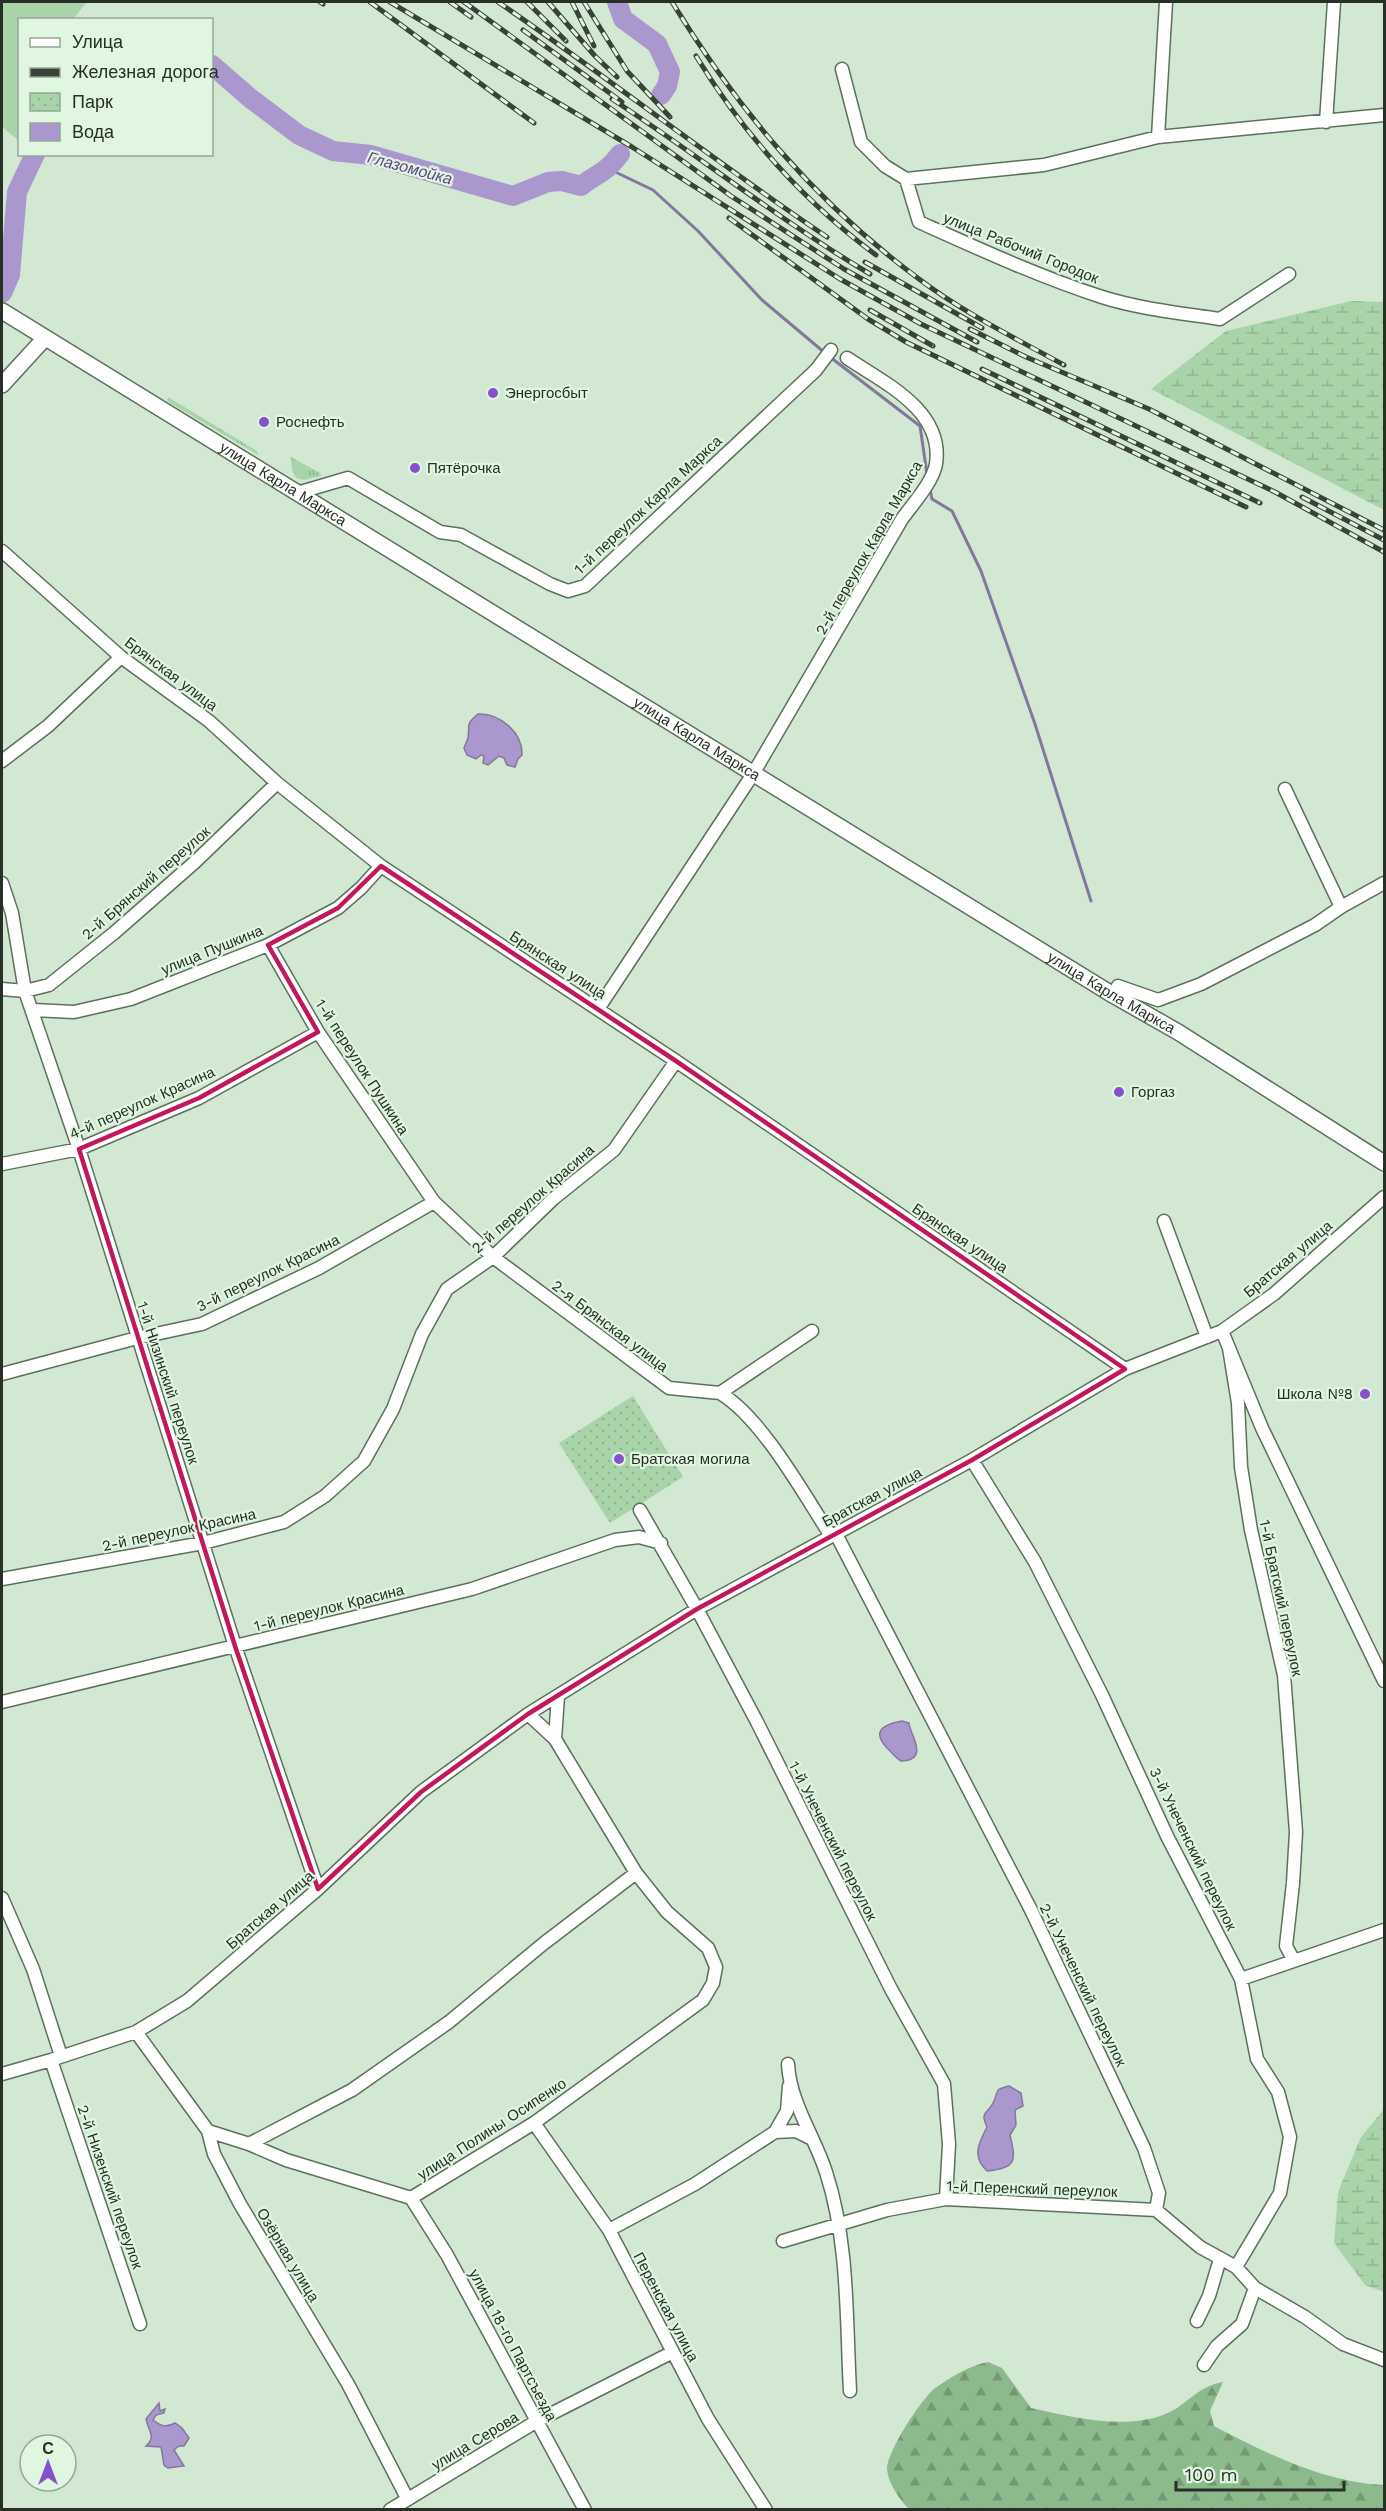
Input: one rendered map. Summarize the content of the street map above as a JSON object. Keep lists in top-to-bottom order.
{
  "streets": {
    "main road": ["улица Карла Маркса"],
    "street": [
      "улица Рабочий Городок",
      "1-й переулок Карла Маркса",
      "2-й переулок Карла Маркса",
      "Брянская улица",
      "2-й Брянский переулок",
      "улица Пушкина",
      "1-й переулок Пушкина",
      "4-й переулок Красина",
      "2-й переулок Красина",
      "Братская улица",
      "3-й переулок Красина",
      "2-я Брянская улица",
      "1-й Низинский переулок",
      "1-й Братский переулок",
      "1-й переулок Красина",
      "1-й Унеченский переулок",
      "3-й Унеченский переулок",
      "2-й Унеченский переулок",
      "улица Полины Осипенко",
      "2-й Низенский переулок",
      "1-й Перенский переулок",
      "Озёрная улица",
      "Перенская улица",
      "улица 18-го Партсъезда",
      "улица Серова"
    ]
  },
  "crossings": [
    ["улица Карла Маркса", "1-й переулок Карла Маркса"],
    ["улица Карла Маркса", "2-й переулок Карла Маркса"],
    ["2-й переулок Карла Маркса", "Брянская улица"],
    ["Брянская улица", "2-й Брянский переулок"],
    ["Брянская улица", "улица Пушкина"],
    ["Брянская улица", "2-й переулок Красина"],
    ["Брянская улица", "Братская улица"],
    ["2-й Брянский переулок", "1-й Низинский переулок"],
    ["улица Пушкина", "1-й переулок Пушкина"],
    ["улица Пушкина", "1-й Низинский переулок"],
    ["1-й переулок Пушкина", "4-й переулок Красина"],
    ["1-й переулок Пушкина", "2-й переулок Красина"],
    ["1-й переулок Пушкина", "3-й переулок Красина"],
    ["1-й переулок Пушкина", "2-я Брянская улица"],
    ["4-й переулок Красина", "1-й Низинский переулок"],
    ["2-й переулок Красина", "2-я Брянская улица"],
    ["2-й переулок Красина", "1-й Низинский переулок"],
    ["Братская улица", "1-й Низинский переулок"],
    ["Братская улица", "1-й Братский переулок"],
    ["Братская улица", "1-й Унеченский переулок"],
    ["Братская улица", "3-й Унеченский переулок"],
    ["Братская улица", "2-й Унеченский переулок"],
    ["Братская улица", "2-й Низенский переулок"],
    ["Братская улица", "Озёрная улица"],
    ["3-й переулок Красина", "1-й Низинский переулок"],
    ["1-й Низинский переулок", "1-й переулок Красина"],
    ["1-й переулок Красина", "1-й Унеченский переулок"],
    ["1-й Унеченский переулок", "1-й Перенский переулок"],
    ["2-й Унеченский переулок", "1-й Перенский переулок"],
    ["улица Полины Осипенко", "Озёрная улица"],
    ["улица Полины Осипенко", "Перенская улица"],
    ["улица Полины Осипенко", "улица 18-го Партсъезда"],
    ["Озёрная улица", "улица Серова"],
    ["Перенская улица", "улица Серова"],
    ["улица 18-го Партсъезда", "улица Серова"]
  ],
  "water": ["Глазомойка"],
  "places": [
    "Энергосбыт",
    "Роснефть",
    "Пятёрочка",
    "Горгаз",
    "Школа №8",
    "Братская могила"
  ],
  "legend": [
    "Улица",
    "Железная дорога",
    "Парк",
    "Вода"
  ],
  "scale_bar": "100 m",
  "north": "top"
}
